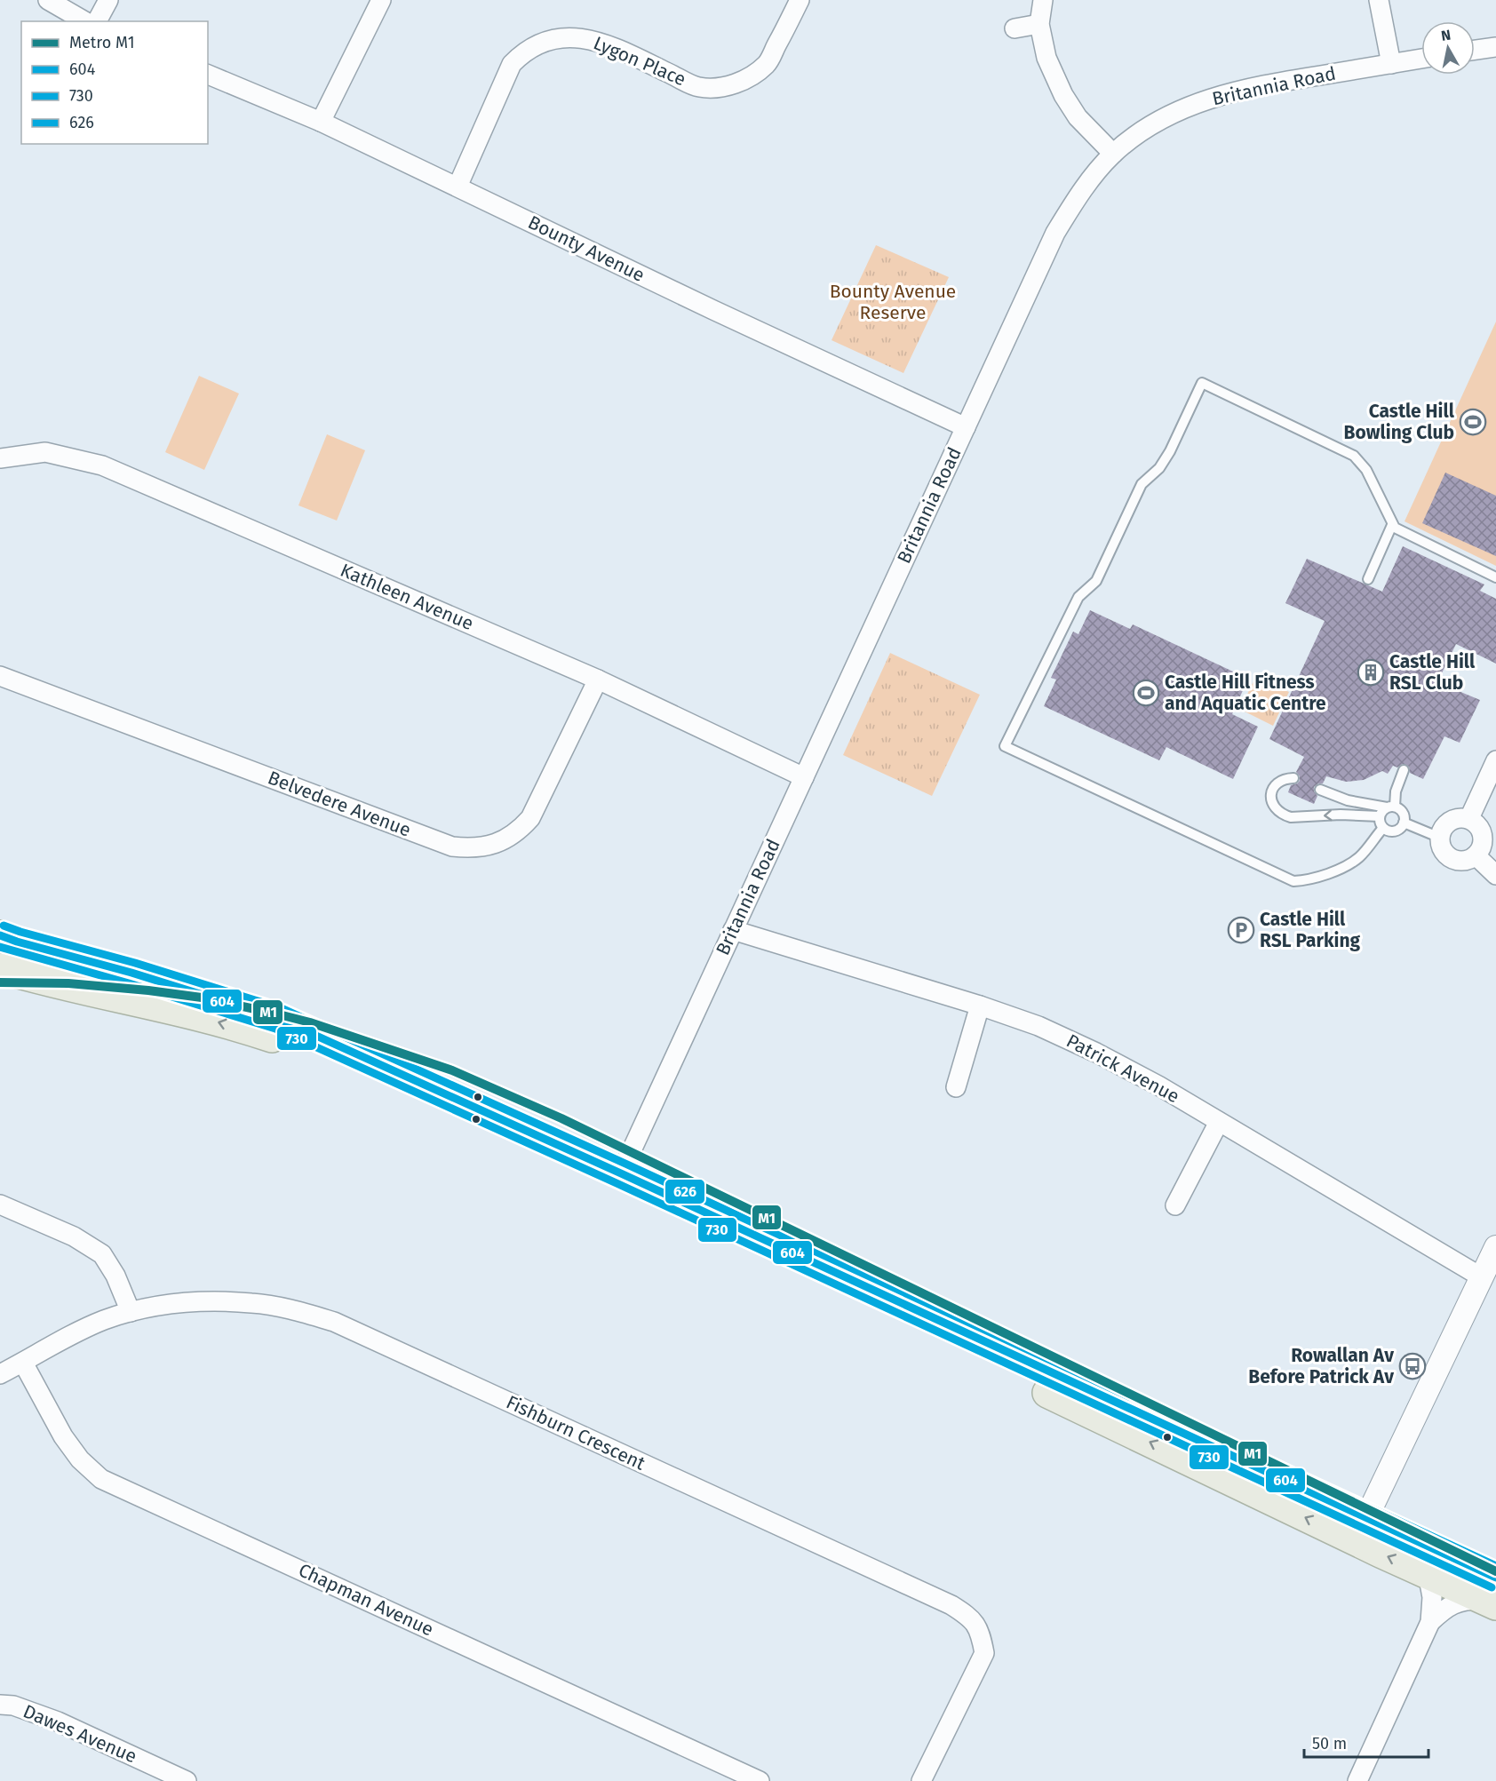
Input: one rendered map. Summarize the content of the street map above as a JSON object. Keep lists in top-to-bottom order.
{
  "streets": {
    "street": [
      "Lygon Place",
      "Britannia Road",
      "Bounty Avenue",
      "Kathleen Avenue",
      "Belvedere Avenue",
      "Patrick Avenue",
      "Fishburn Crescent",
      "Chapman Avenue",
      "Dawes Avenue"
    ]
  },
  "crossings": [
    ["Lygon Place", "Bounty Avenue"],
    ["Britannia Road", "Bounty Avenue"],
    ["Britannia Road", "Kathleen Avenue"],
    ["Britannia Road", "Patrick Avenue"],
    ["Kathleen Avenue", "Belvedere Avenue"],
    ["Fishburn Crescent", "Chapman Avenue"]
  ],
  "parks": ["Bounty Avenue Reserve"],
  "places": {
    "sports": ["Castle Hill Bowling Club", "Castle Hill Fitness and Aquatic Centre"],
    "building": ["Castle Hill RSL Club"],
    "parking": ["Castle Hill RSL Parking"],
    "bus stop": ["Rowallan Av Before Patrick Av"]
  },
  "lines": [
    "transit line 626",
    "transit line 604",
    "transit line 730",
    "metro line M1"
  ],
  "legend": [
    "Metro M1",
    "604",
    "730",
    "626"
  ],
  "scale_bar": "50 m",
  "north": "top"
}
